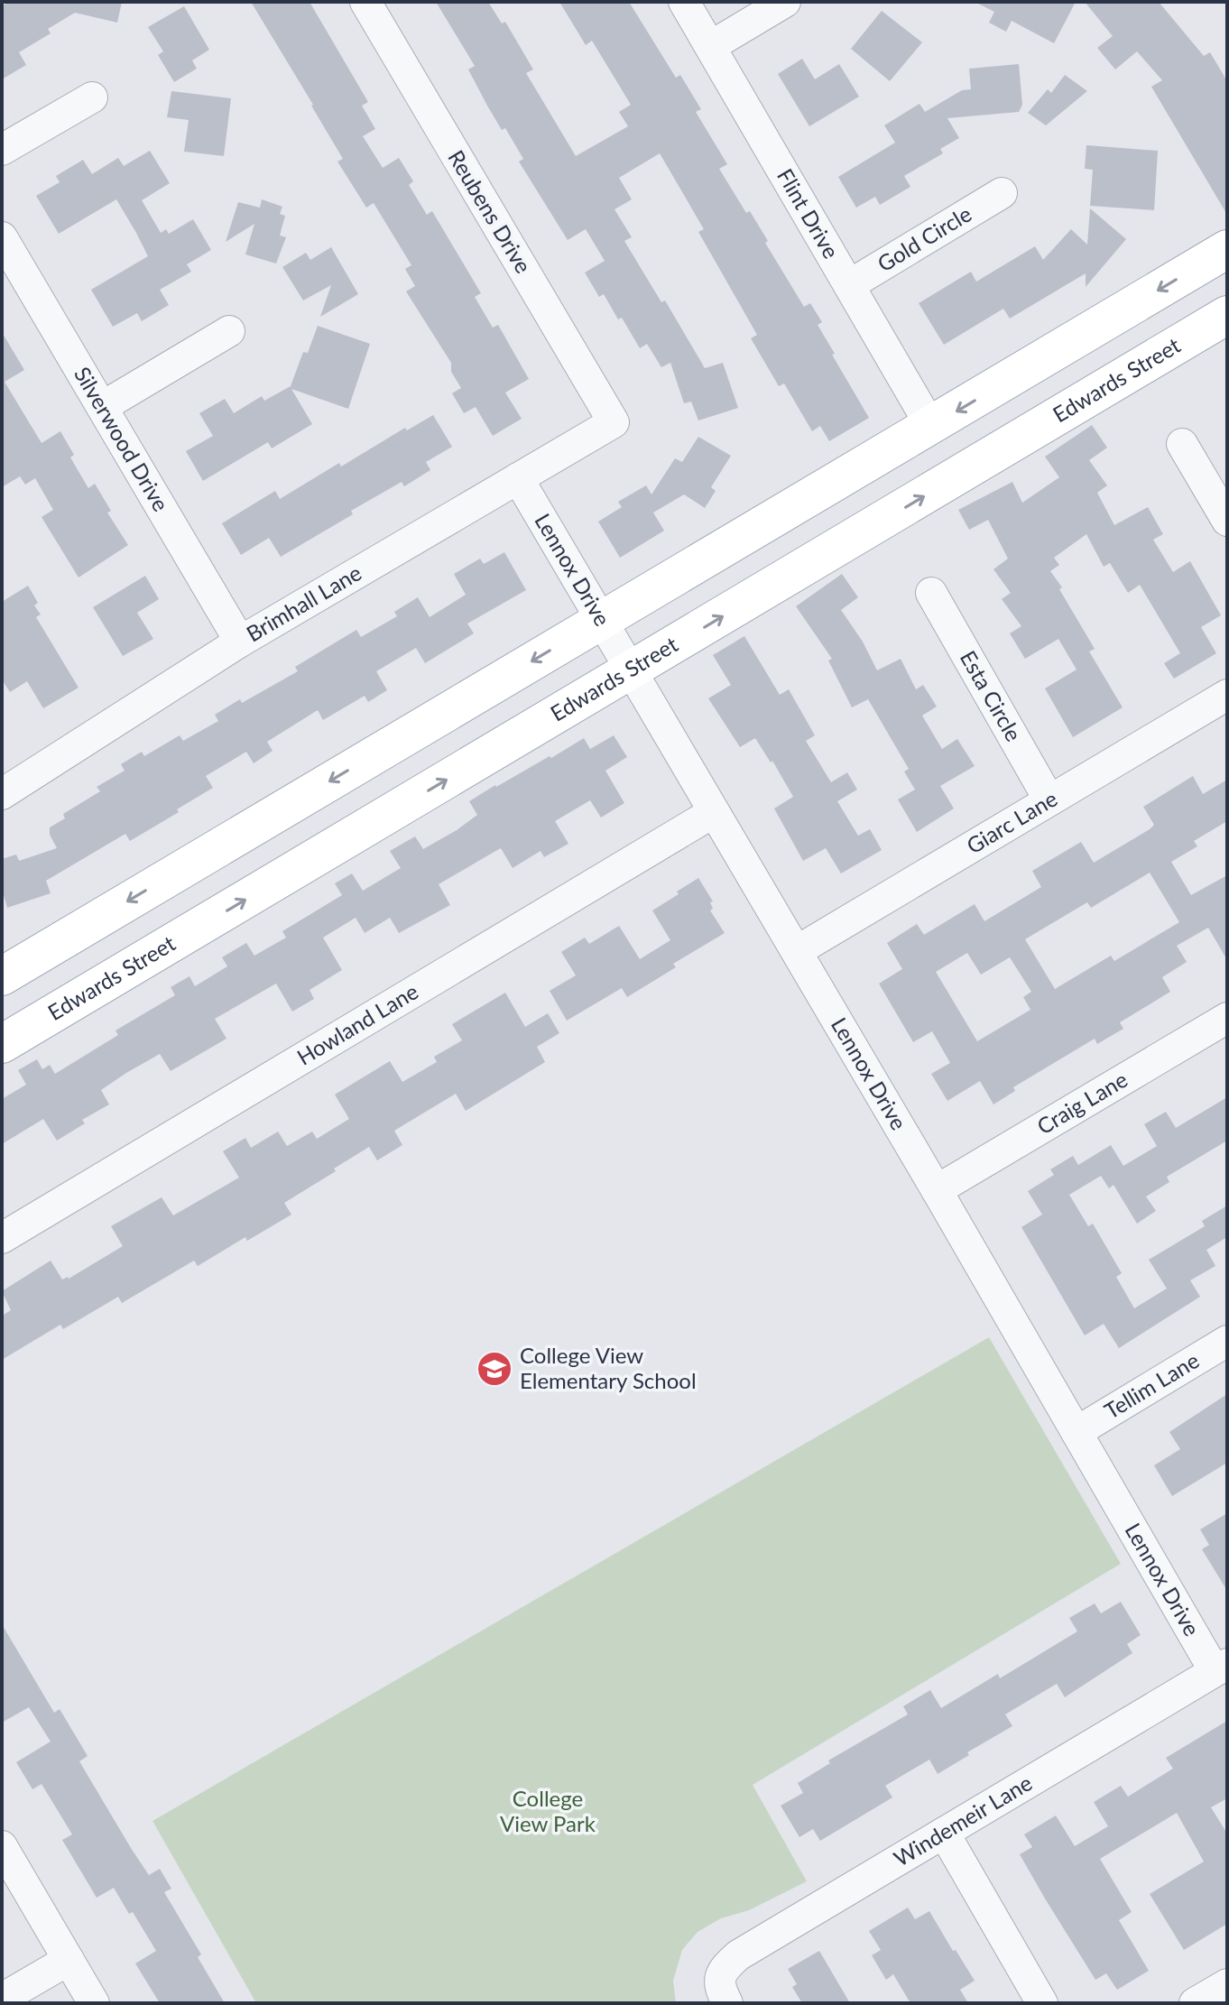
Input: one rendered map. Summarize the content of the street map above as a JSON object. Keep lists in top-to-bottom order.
{
  "streets": {
    "main road": ["Edwards Street"],
    "street": [
      "Reubens Drive",
      "Flint Drive",
      "Gold Circle",
      "Silverwood Drive",
      "Lennox Drive",
      "Brimhall Lane",
      "Esta Circle",
      "Giarc Lane",
      "Howland Lane",
      "Craig Lane",
      "Tellim Lane",
      "Windemeir Lane"
    ]
  },
  "crossings": [
    ["Reubens Drive", "Brimhall Lane"],
    ["Flint Drive", "Gold Circle"],
    ["Edwards Street", "Lennox Drive"],
    ["Silverwood Drive", "Brimhall Lane"],
    ["Lennox Drive", "Brimhall Lane"],
    ["Lennox Drive", "Giarc Lane"],
    ["Lennox Drive", "Howland Lane"],
    ["Lennox Drive", "Craig Lane"],
    ["Lennox Drive", "Tellim Lane"],
    ["Lennox Drive", "Windemeir Lane"],
    ["Esta Circle", "Giarc Lane"]
  ],
  "parks": ["College View Park"],
  "places": {
    "school or university": ["College View Elementary School"]
  }
}
